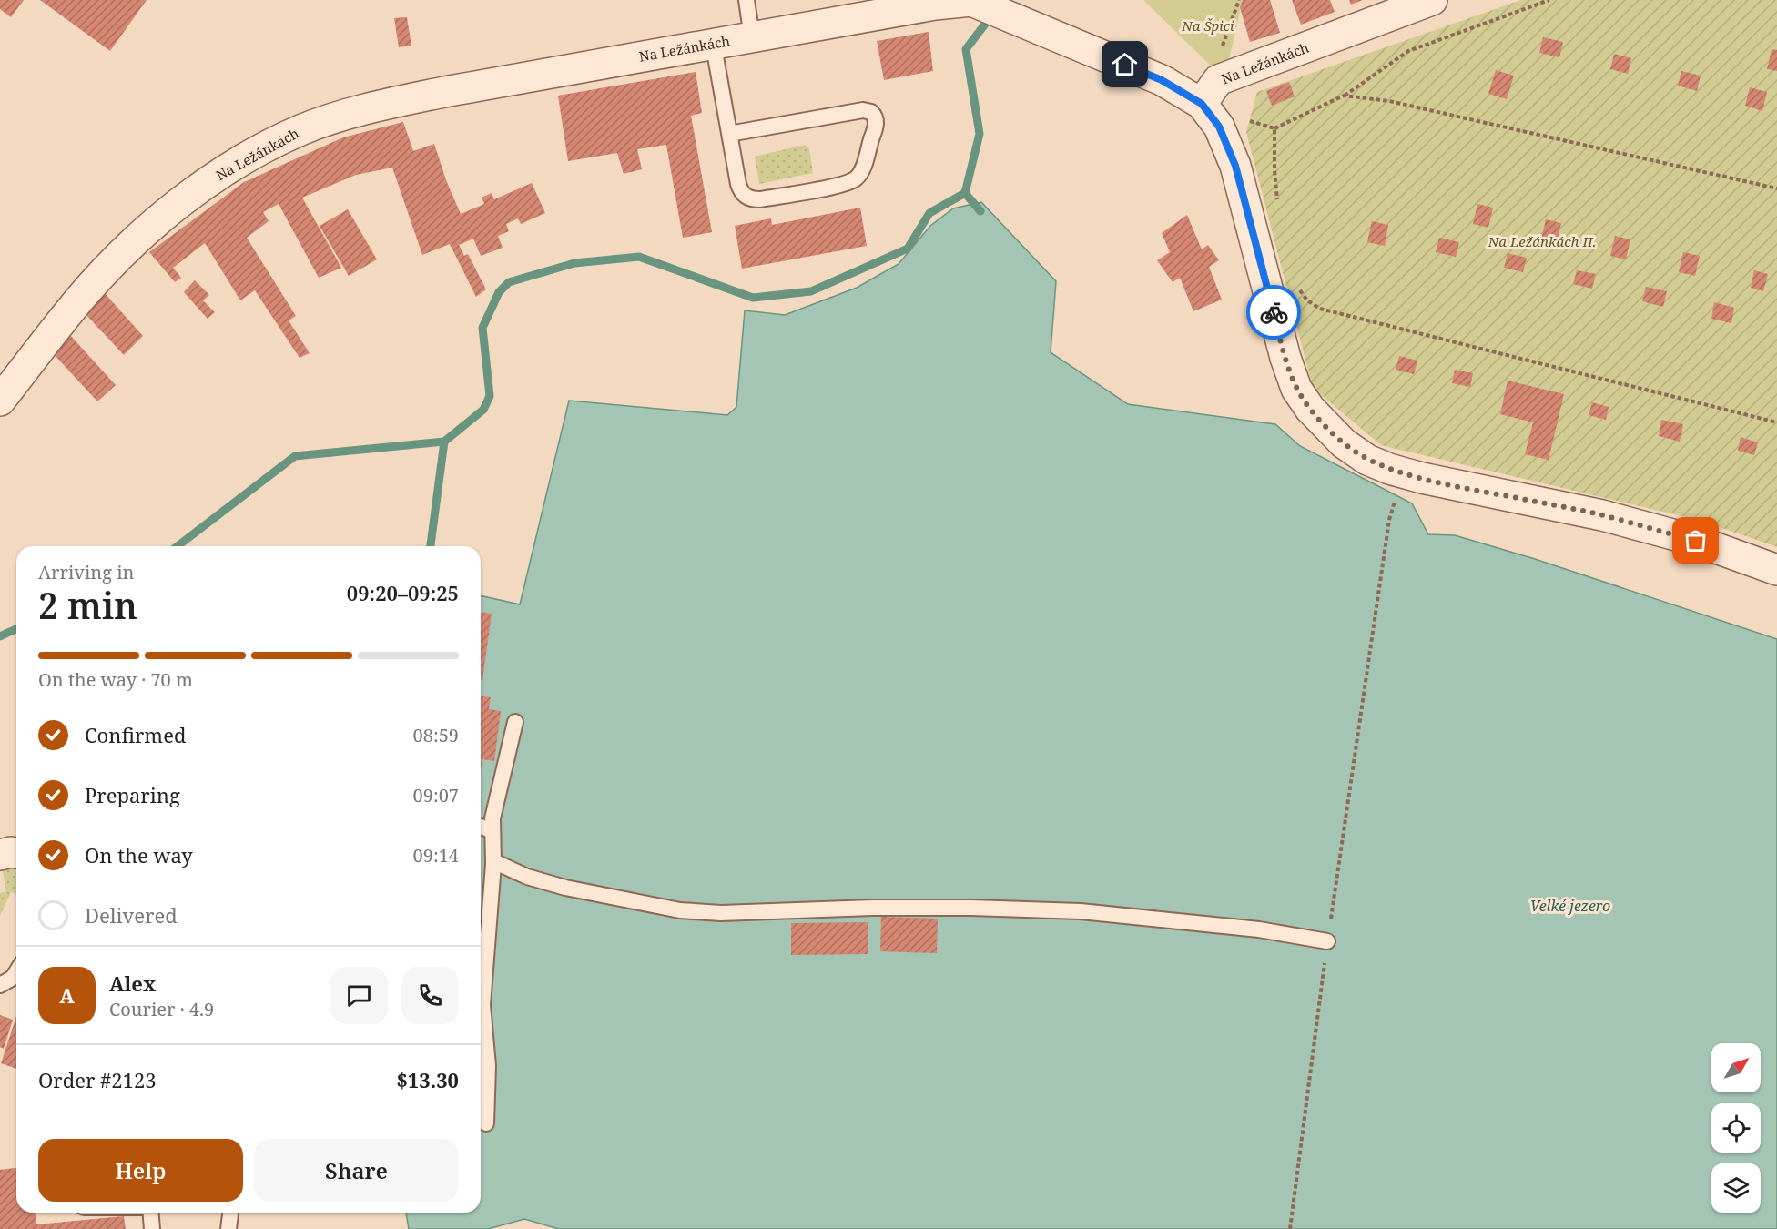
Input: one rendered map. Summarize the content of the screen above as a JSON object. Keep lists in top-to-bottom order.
{
  "streets": {
    "street": ["Na Ležánkách"]
  },
  "water": ["Velké jezero"],
  "parks": ["Na Špici", "Na Ležánkách II."],
  "north": "top right",
  "page": {
    "heading": ["2 min", "Arriving in", "09:20–09:25"],
    "panel": [
      "Alex",
      "Courier · 4.9",
      "Order #2123",
      "$13.30"
    ],
    "bar": "On the way · 70 m",
    "list": [
      ["Confirmed", "08:59"],
      ["Preparing", "09:07"],
      ["On the way", "09:14"],
      "Delivered"
    ],
    "round": "A",
    "buttons": ["Help", "Share"]
  }
}
